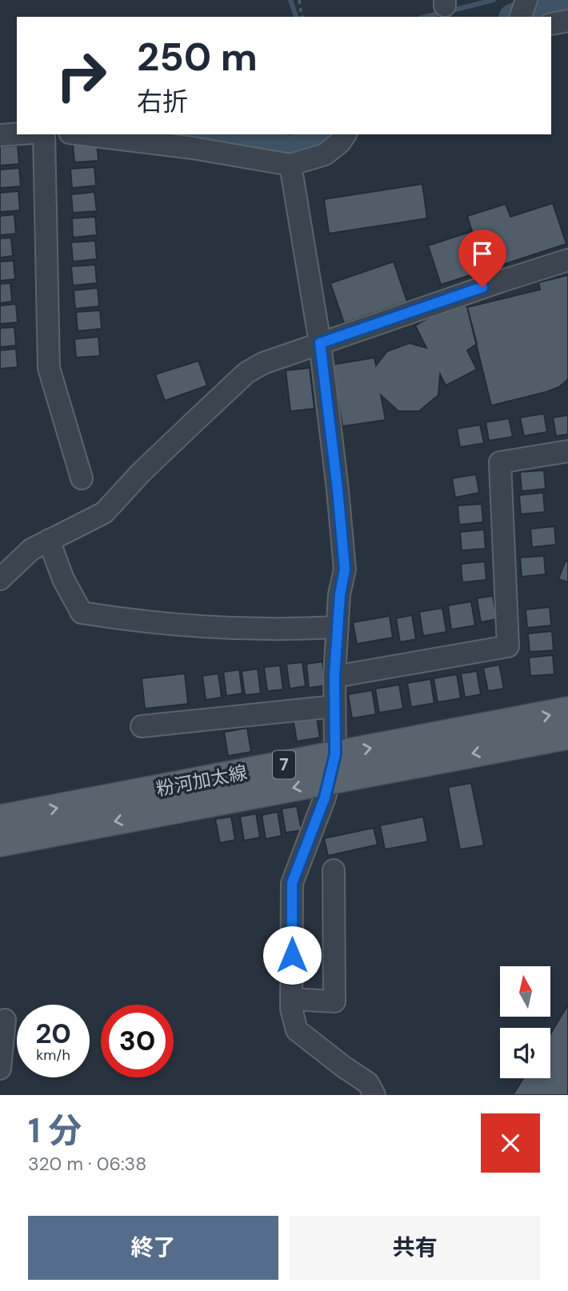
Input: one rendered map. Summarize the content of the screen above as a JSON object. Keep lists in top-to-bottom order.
{
  "streets": {
    "main road": ["7", "粉河加太線"]
  },
  "north": "top",
  "page": {
    "turn": ["250 m", "右折"],
    "speed": "20 km/h",
    "limit": "30",
    "heading": ["1 分", "320 m · 06:38"],
    "buttons": ["終了", "共有"]
  }
}
